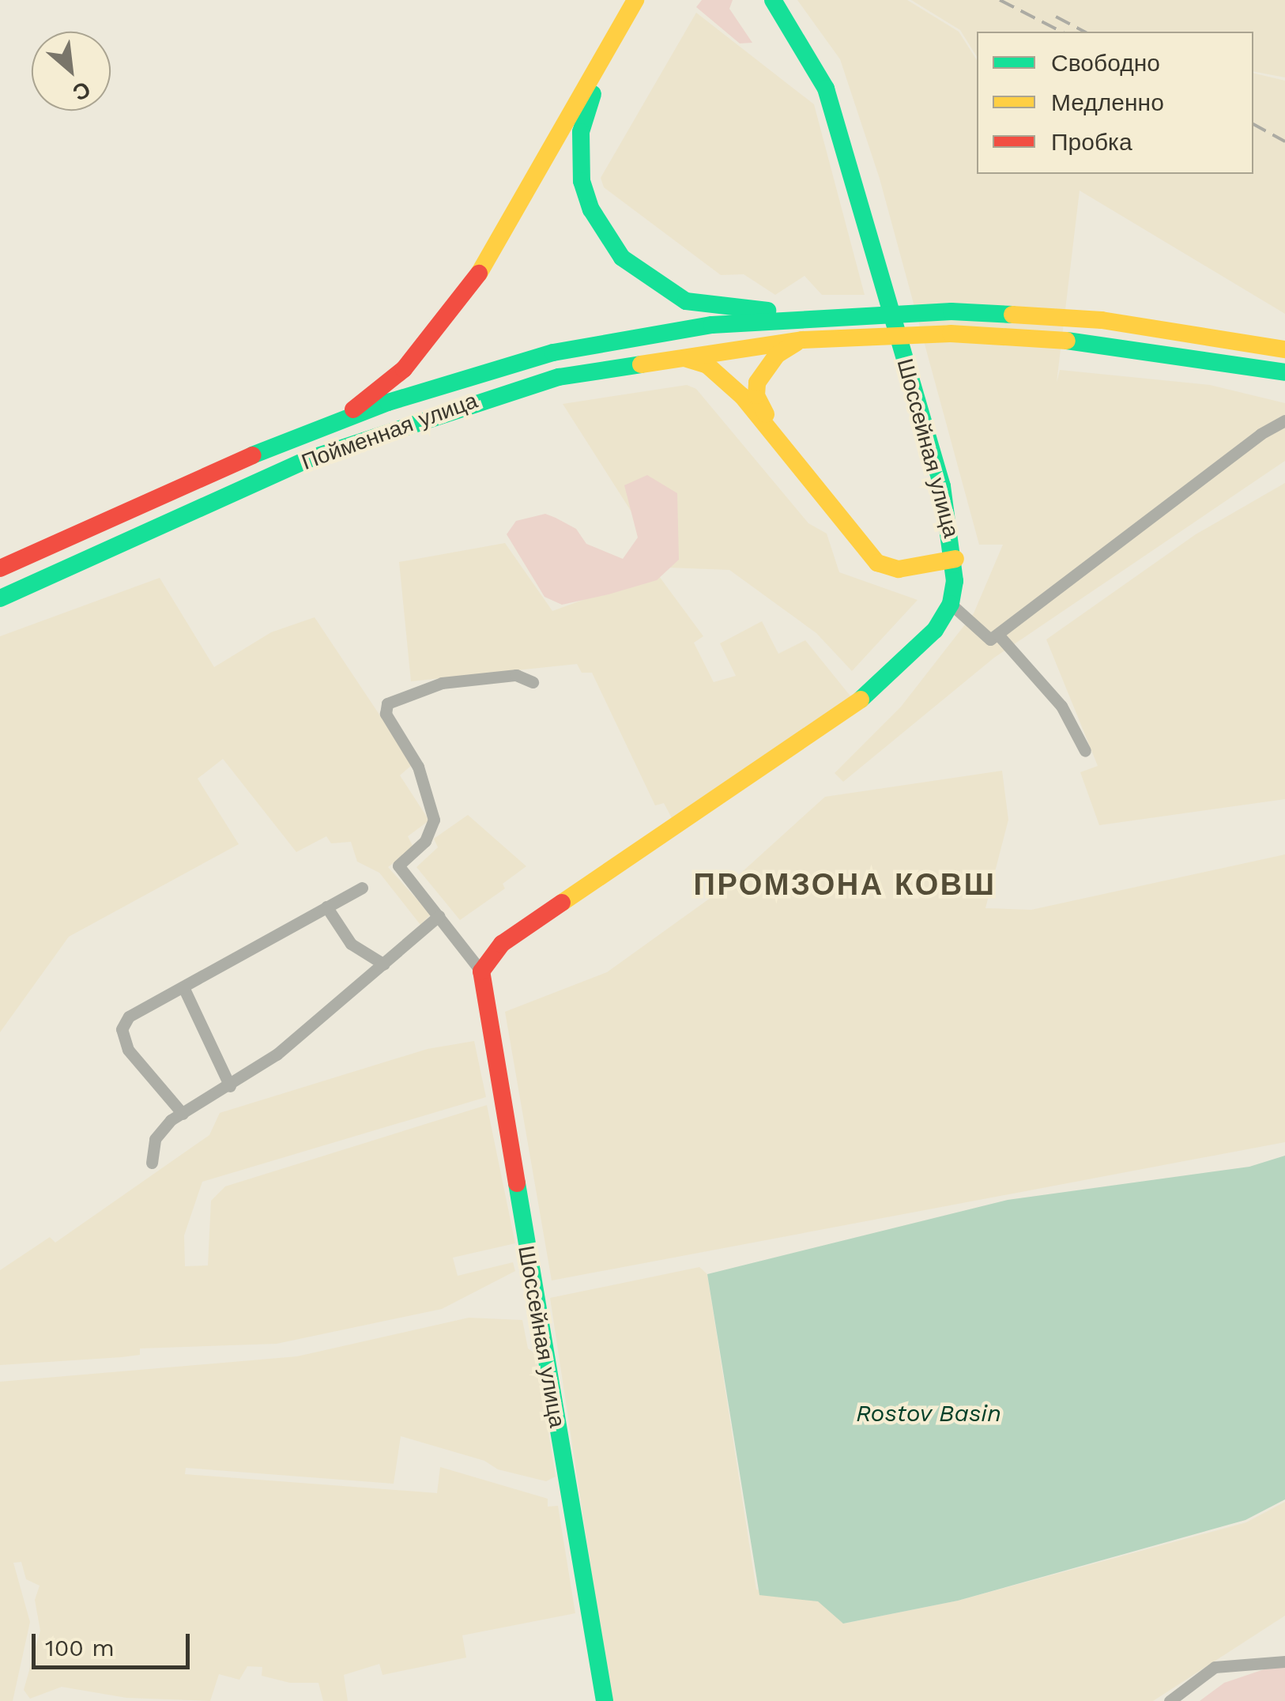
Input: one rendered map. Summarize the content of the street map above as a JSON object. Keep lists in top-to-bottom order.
{
  "streets": {
    "main road": ["Пойменная улица", "Шоссейная улица"]
  },
  "districts": ["ПРОМЗОНА КОВШ"],
  "water": ["Rostov Basin"],
  "legend": ["Свободно", "Медленно", "Пробка"],
  "scale_bar": "100 m",
  "north": "bottom right"
}
